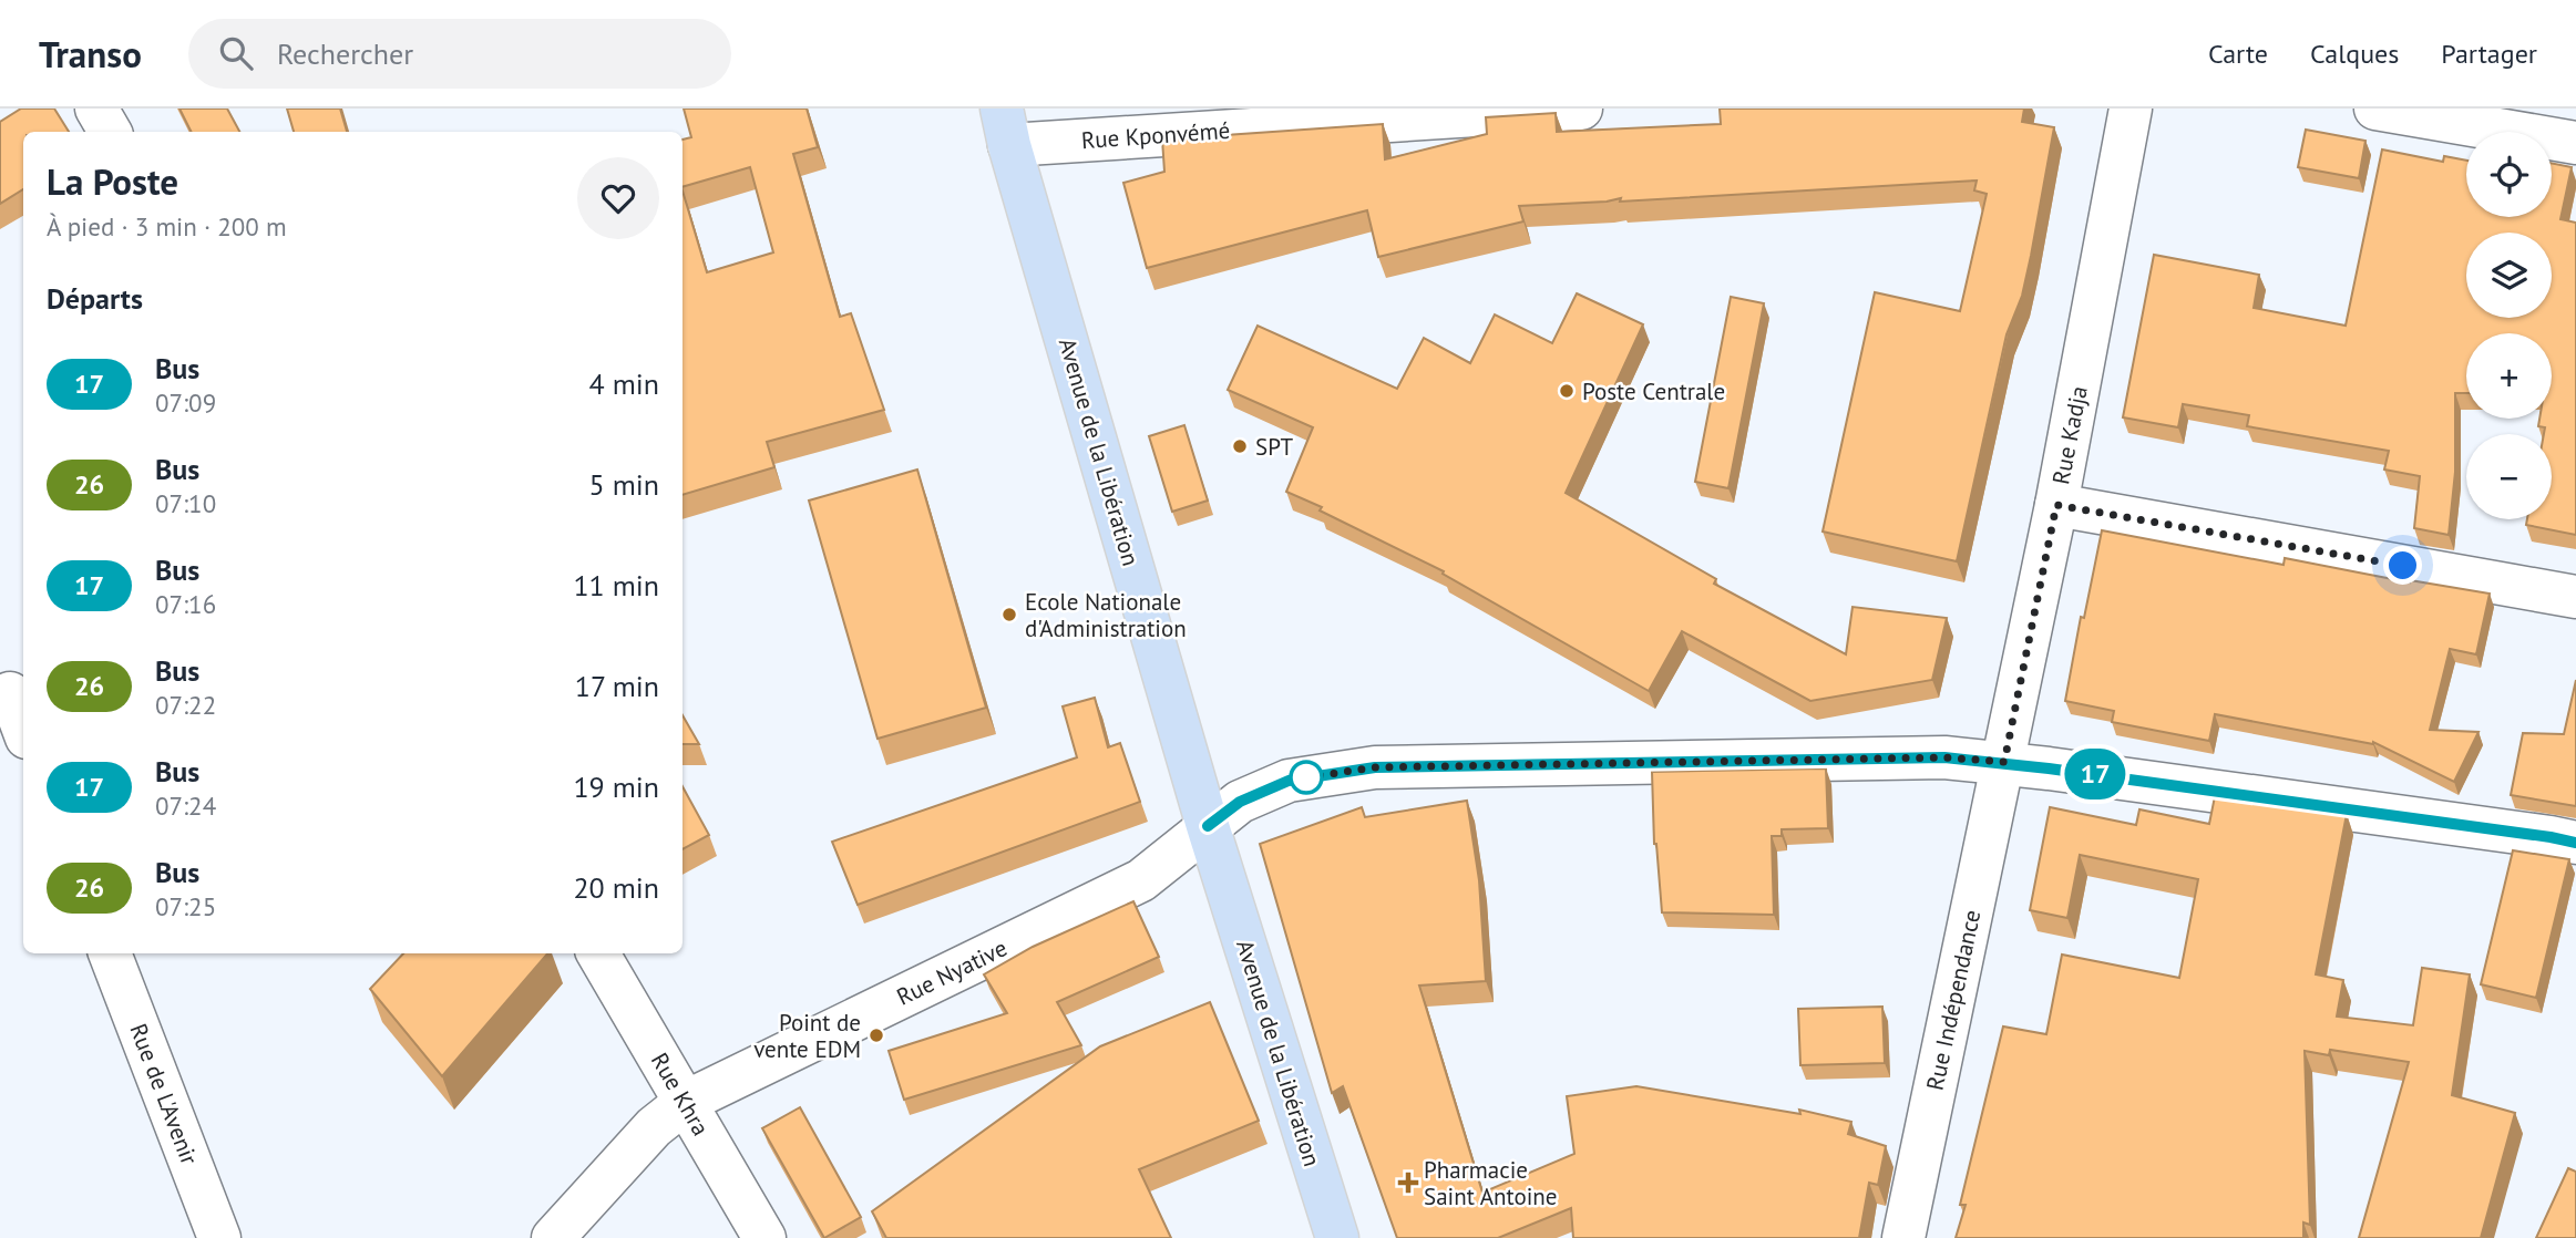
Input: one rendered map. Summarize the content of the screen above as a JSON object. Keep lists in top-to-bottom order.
{
  "streets": {
    "main road": ["Avenue de la Libération"],
    "street": [
      "Rue Kponvémé",
      "Rue Kadja",
      "Rue Nyative",
      "Rue Indépendance",
      "Rue de L'Avenir",
      "Rue Khra"
    ]
  },
  "crossings": [
    ["Rue Kponvémé", "Avenue de la Libération"],
    ["Rue Kadja", "Rue Nyative"],
    ["Rue Kadja", "Rue Indépendance"],
    ["Avenue de la Libération", "Rue Nyative"],
    ["Rue Nyative", "Rue Indépendance"],
    ["Rue Nyative", "Rue Khra"]
  ],
  "places": {
    "other": [
      "Poste Centrale",
      "SPT",
      "Ecole Nationale d'Administration",
      "Point de vente EDM"
    ],
    "health": ["Pharmacie Saint Antoine"]
  },
  "lines": ["bus line 17"],
  "page": {
    "header": "Transo",
    "search": "Rechercher",
    "nav": ["Carte", "Calques", "Partager"],
    "on_map": "17",
    "map_buttons": ["+", "−"],
    "heading": [
      ["La Poste", "À pied · 3 min · 200 m"],
      "Départs"
    ],
    "list": [
      {
        "mark": "17",
        "name": "Bus",
        "note": "07:09",
        "value": "4 min"
      },
      {
        "mark": "26",
        "name": "Bus",
        "note": "07:10",
        "value": "5 min"
      },
      {
        "mark": "17",
        "name": "Bus",
        "note": "07:16",
        "value": "11 min"
      },
      {
        "mark": "26",
        "name": "Bus",
        "note": "07:22",
        "value": "17 min"
      },
      {
        "mark": "17",
        "name": "Bus",
        "note": "07:24",
        "value": "19 min"
      },
      {
        "mark": "26",
        "name": "Bus",
        "note": "07:25",
        "value": "20 min"
      }
    ]
  }
}
